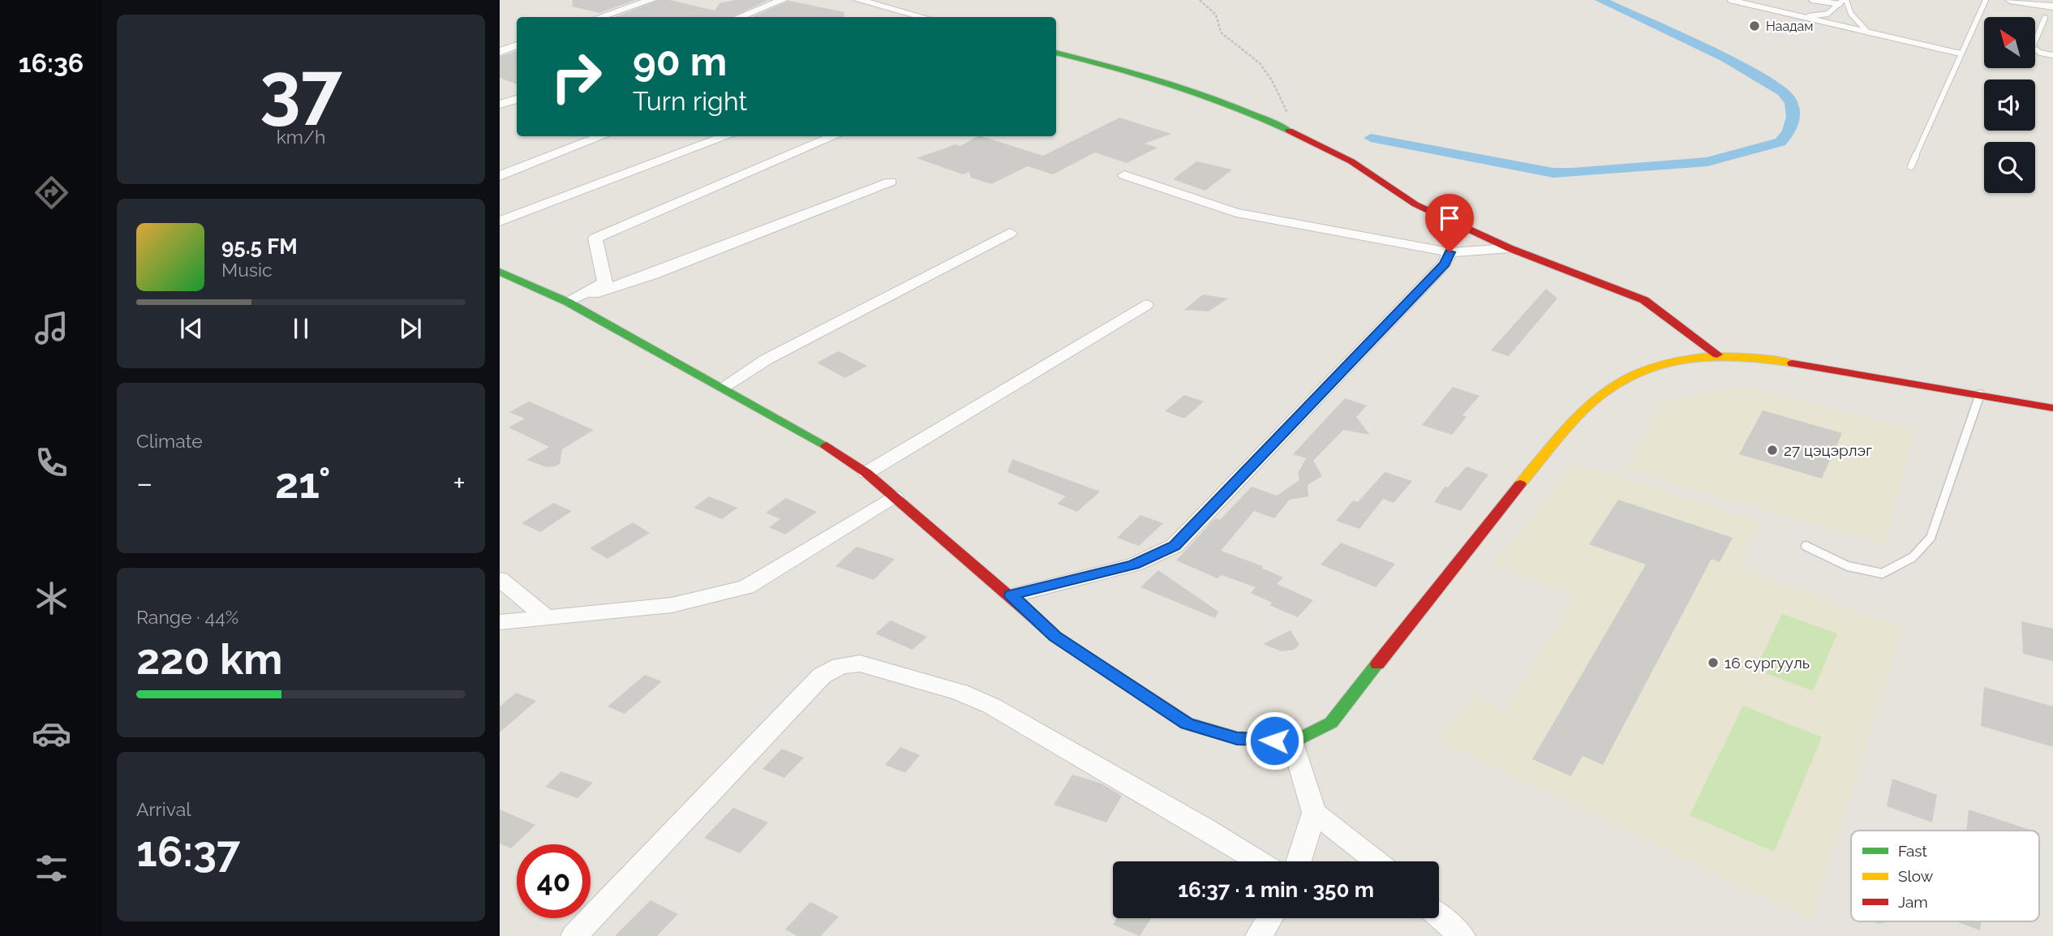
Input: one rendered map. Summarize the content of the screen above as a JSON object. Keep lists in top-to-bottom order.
{
  "places": ["Наадам", "27 цэцэрлэг", "16 сургууль"],
  "legend": ["Fast", "Slow", "Jam"],
  "north": "top left",
  "page": {
    "tabs": "16:36",
    "tile": [
      ["37", "km/h"],
      "Climate",
      ["Range · 44%", "220 km"],
      ["Arrival", "16:37"]
    ],
    "turn": ["90 m", "Turn right"],
    "song": ["95.5 FM", "Music"],
    "heat": ["−", "21°", "+"],
    "limit": "40",
    "trip": "16:37 · 1 min · 350 m"
  }
}
